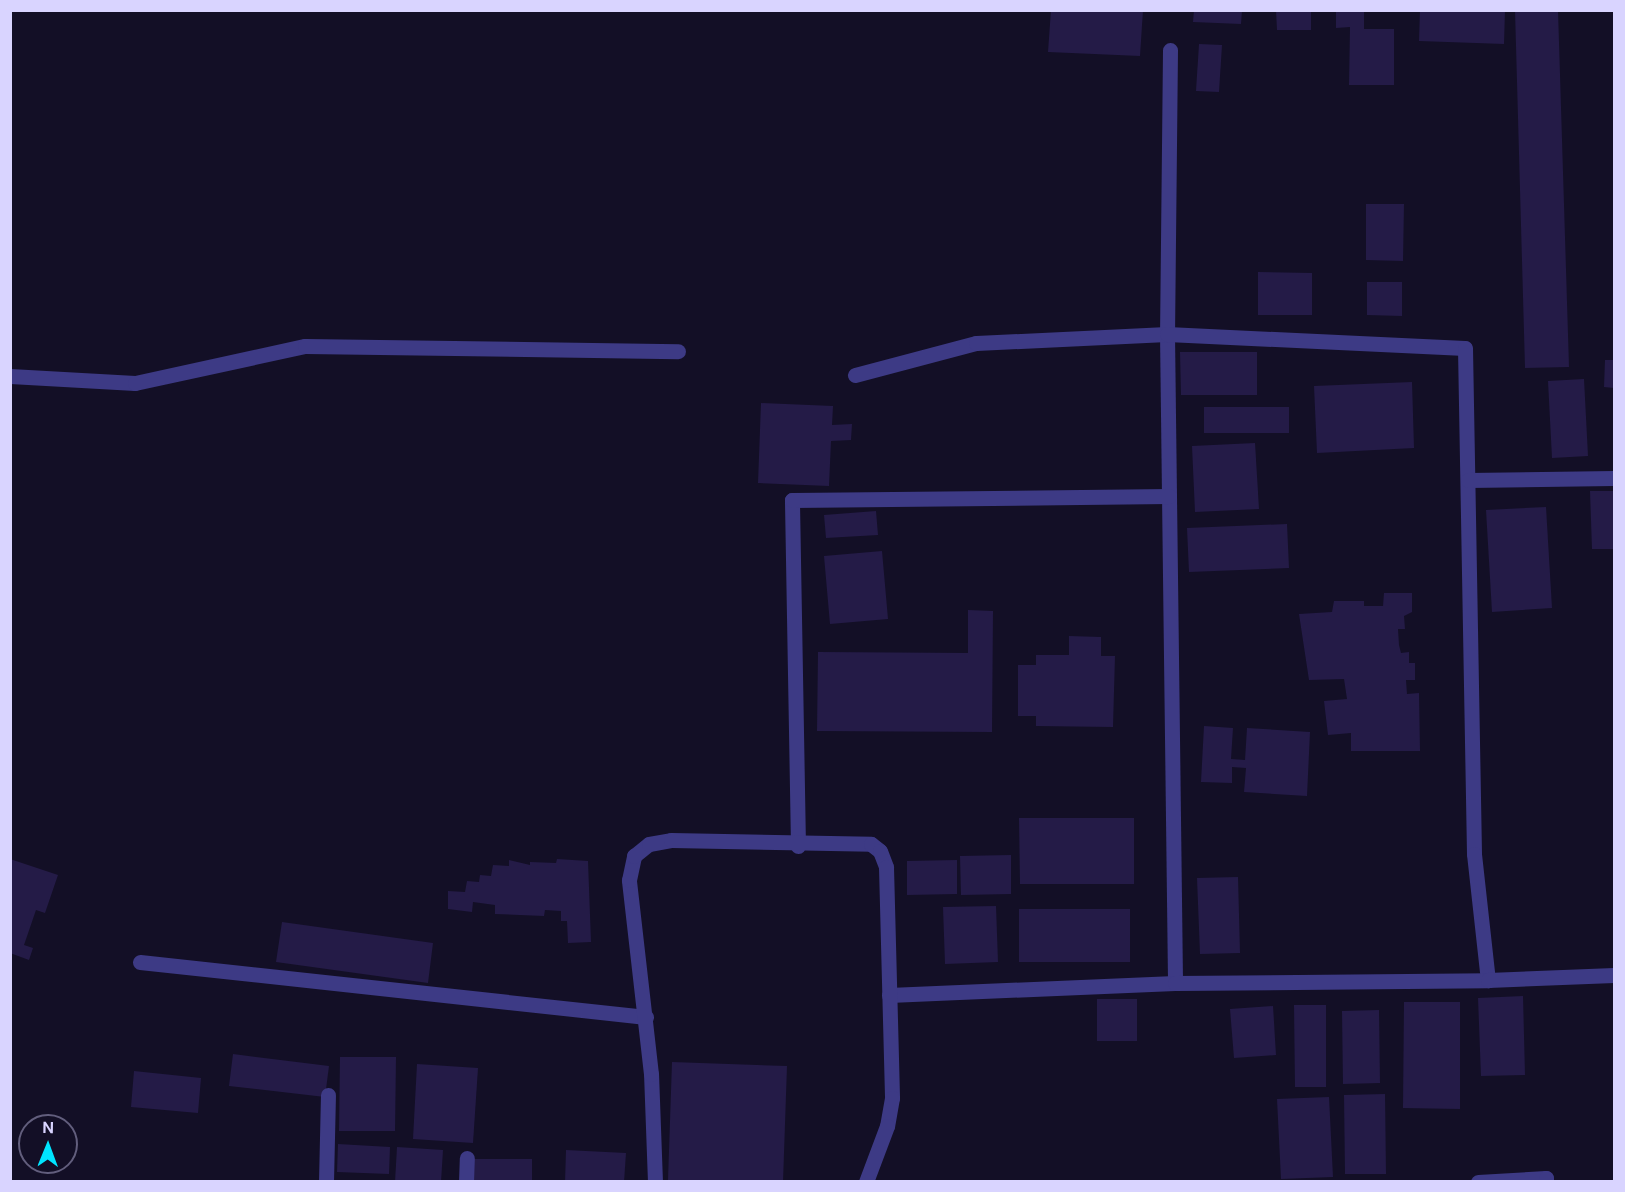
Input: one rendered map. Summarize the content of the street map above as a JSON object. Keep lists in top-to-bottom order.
{
  "north": "top"
}
